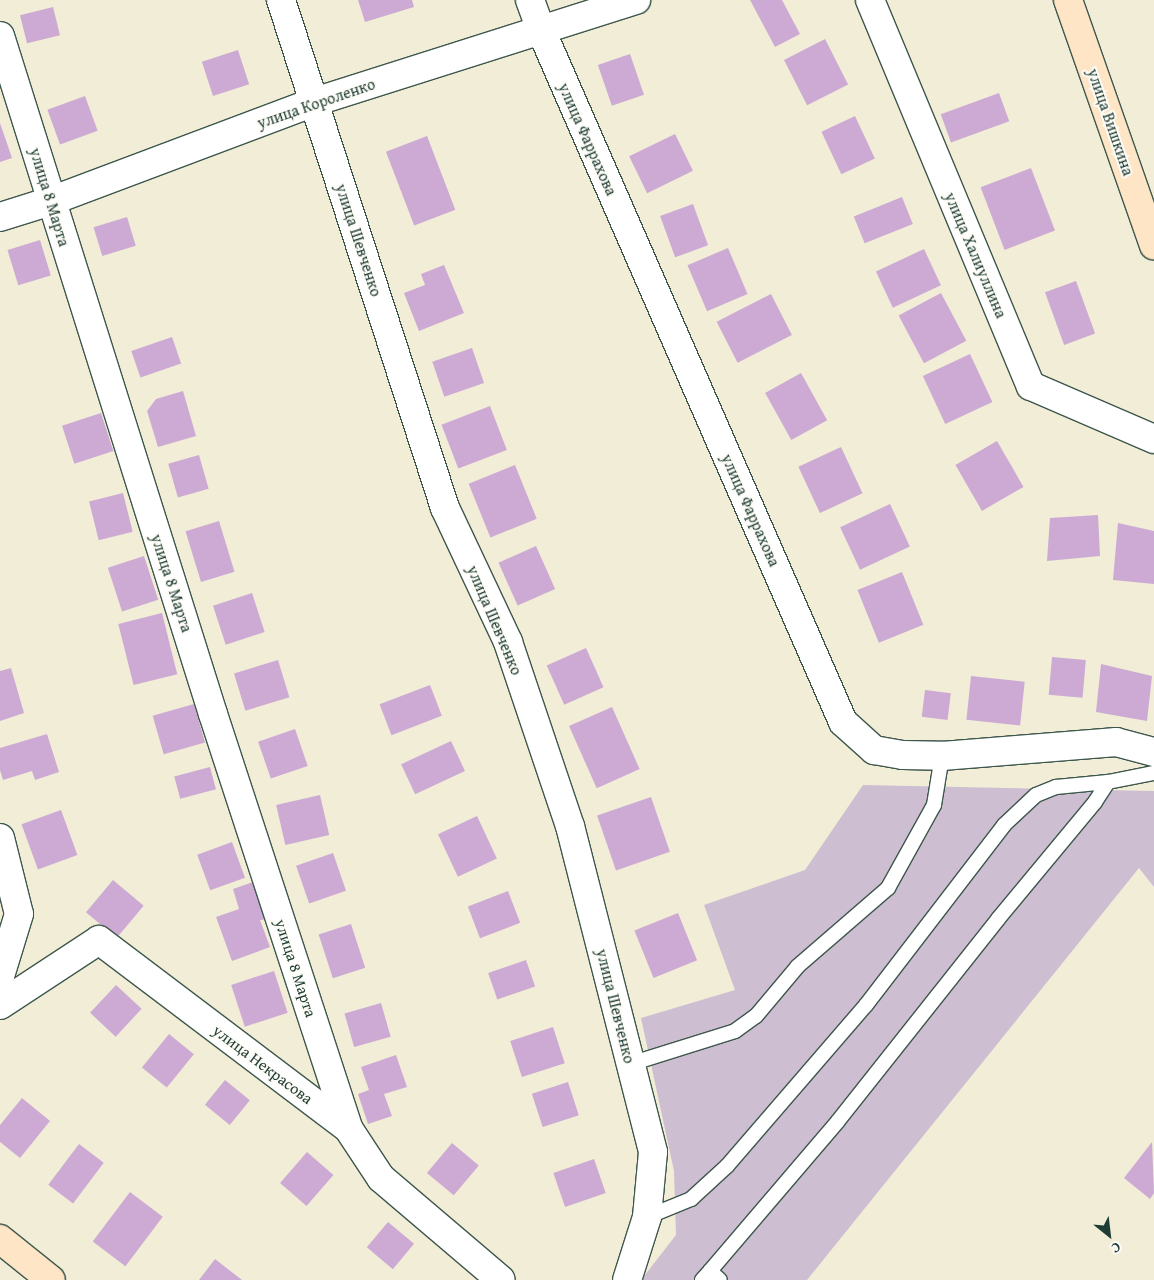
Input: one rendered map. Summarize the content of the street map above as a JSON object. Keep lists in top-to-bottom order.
{
  "streets": {
    "street": [
      "улица Короленко",
      "улица Вишкина",
      "улица Фаррахова",
      "улица 8 Марта",
      "улица Шевченко",
      "улица Халиуллина",
      "улица Некрасова"
    ]
  },
  "crossings": [
    ["улица Короленко", "улица Фаррахова"],
    ["улица Короленко", "улица 8 Марта"],
    ["улица Короленко", "улица Шевченко"],
    ["улица 8 Марта", "улица Некрасова"]
  ],
  "north": "bottom right"
}
